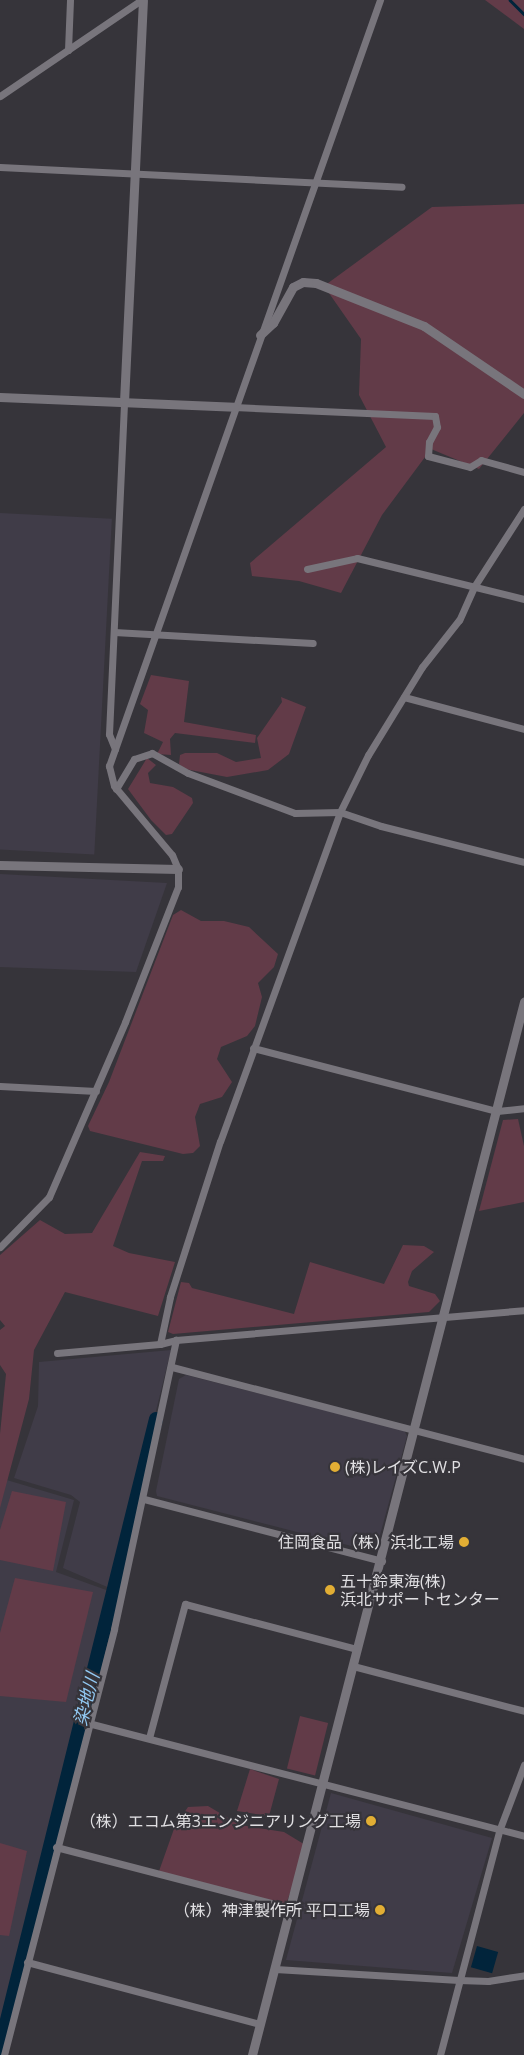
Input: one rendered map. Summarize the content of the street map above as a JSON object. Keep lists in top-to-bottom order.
{
  "water": ["染地川"],
  "places": [
    "(株)レイズC.W.P",
    "住岡食品（株）浜北工場",
    "五十鈴東海(株) 浜北サポートセンター",
    "（株）エコム第3エンジニアリング工場",
    "（株）神津製作所 平口工場"
  ]
}
